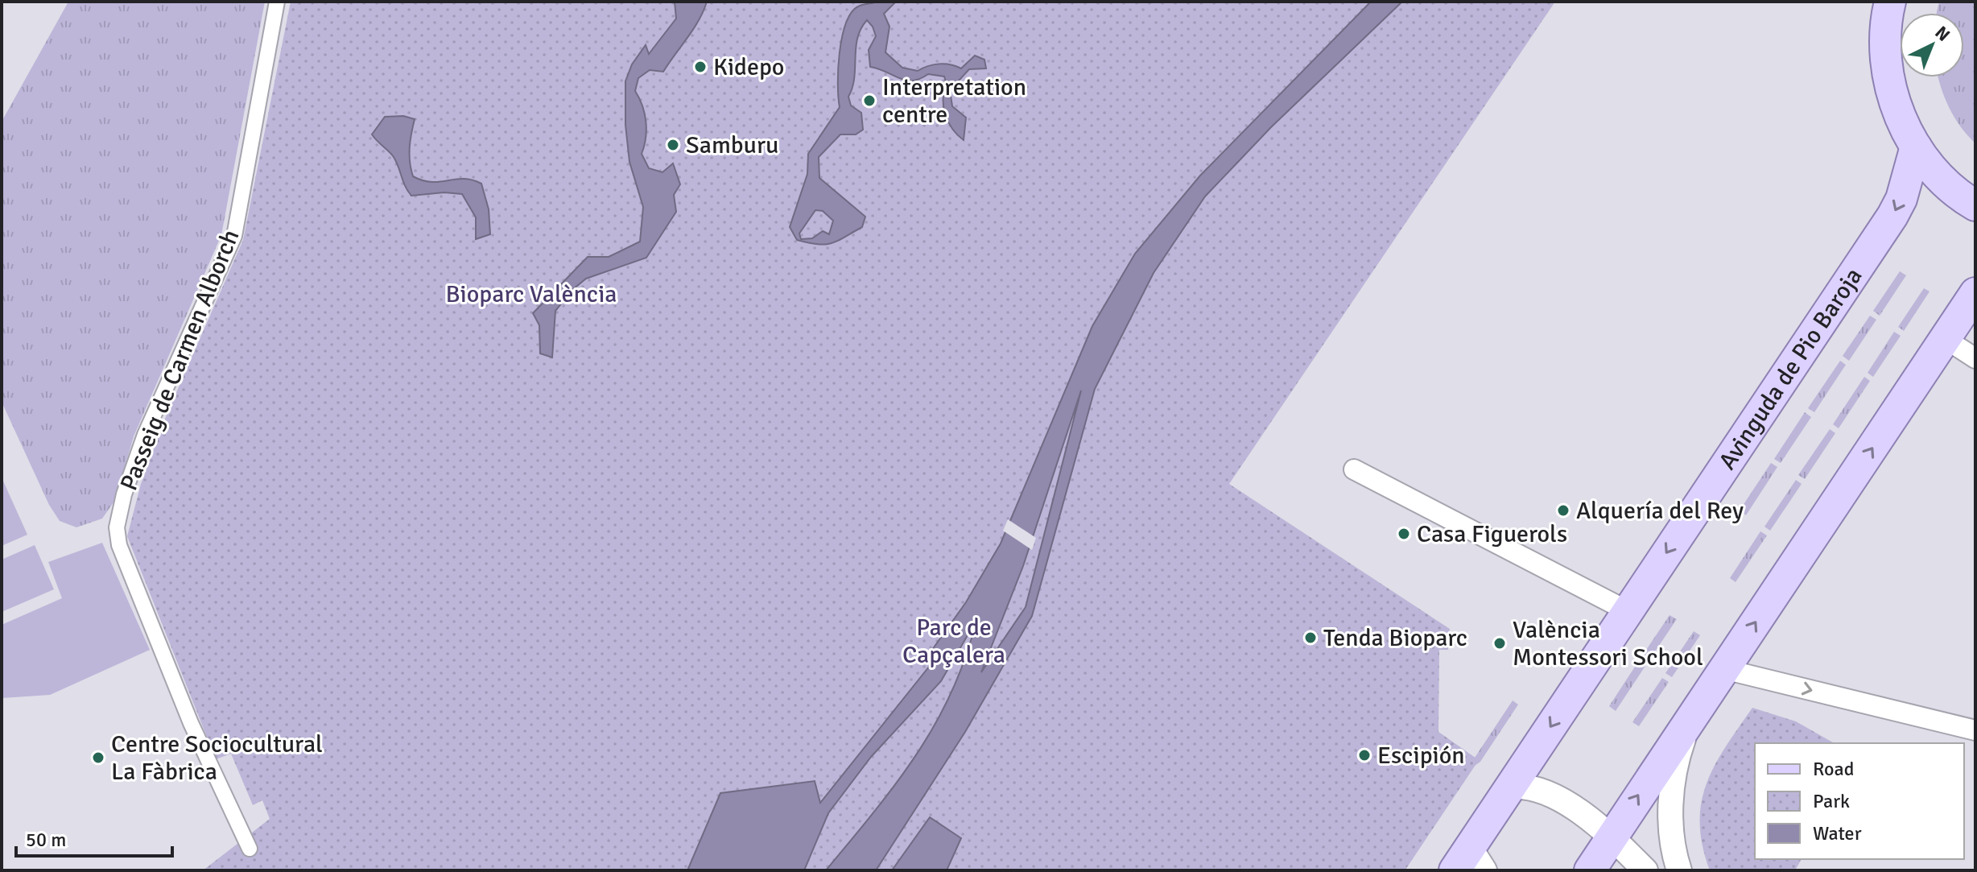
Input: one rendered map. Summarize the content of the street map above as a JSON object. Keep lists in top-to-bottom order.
{
  "streets": {
    "main road": ["Avinguda de Pio Baroja"],
    "street": ["Passeig de Carmen Alborch"]
  },
  "parks": ["Bioparc València", "Parc de Capçalera"],
  "places": [
    "Kidepo",
    "Interpretation centre",
    "Samburu",
    "Alquería del Rey",
    "Casa Figuerols",
    "Tenda Bioparc",
    "València Montessori School",
    "Escipión",
    "Centre Sociocultural La Fàbrica"
  ],
  "legend": ["Road", "Park", "Water"],
  "scale_bar": "50 m",
  "north": "top right"
}
